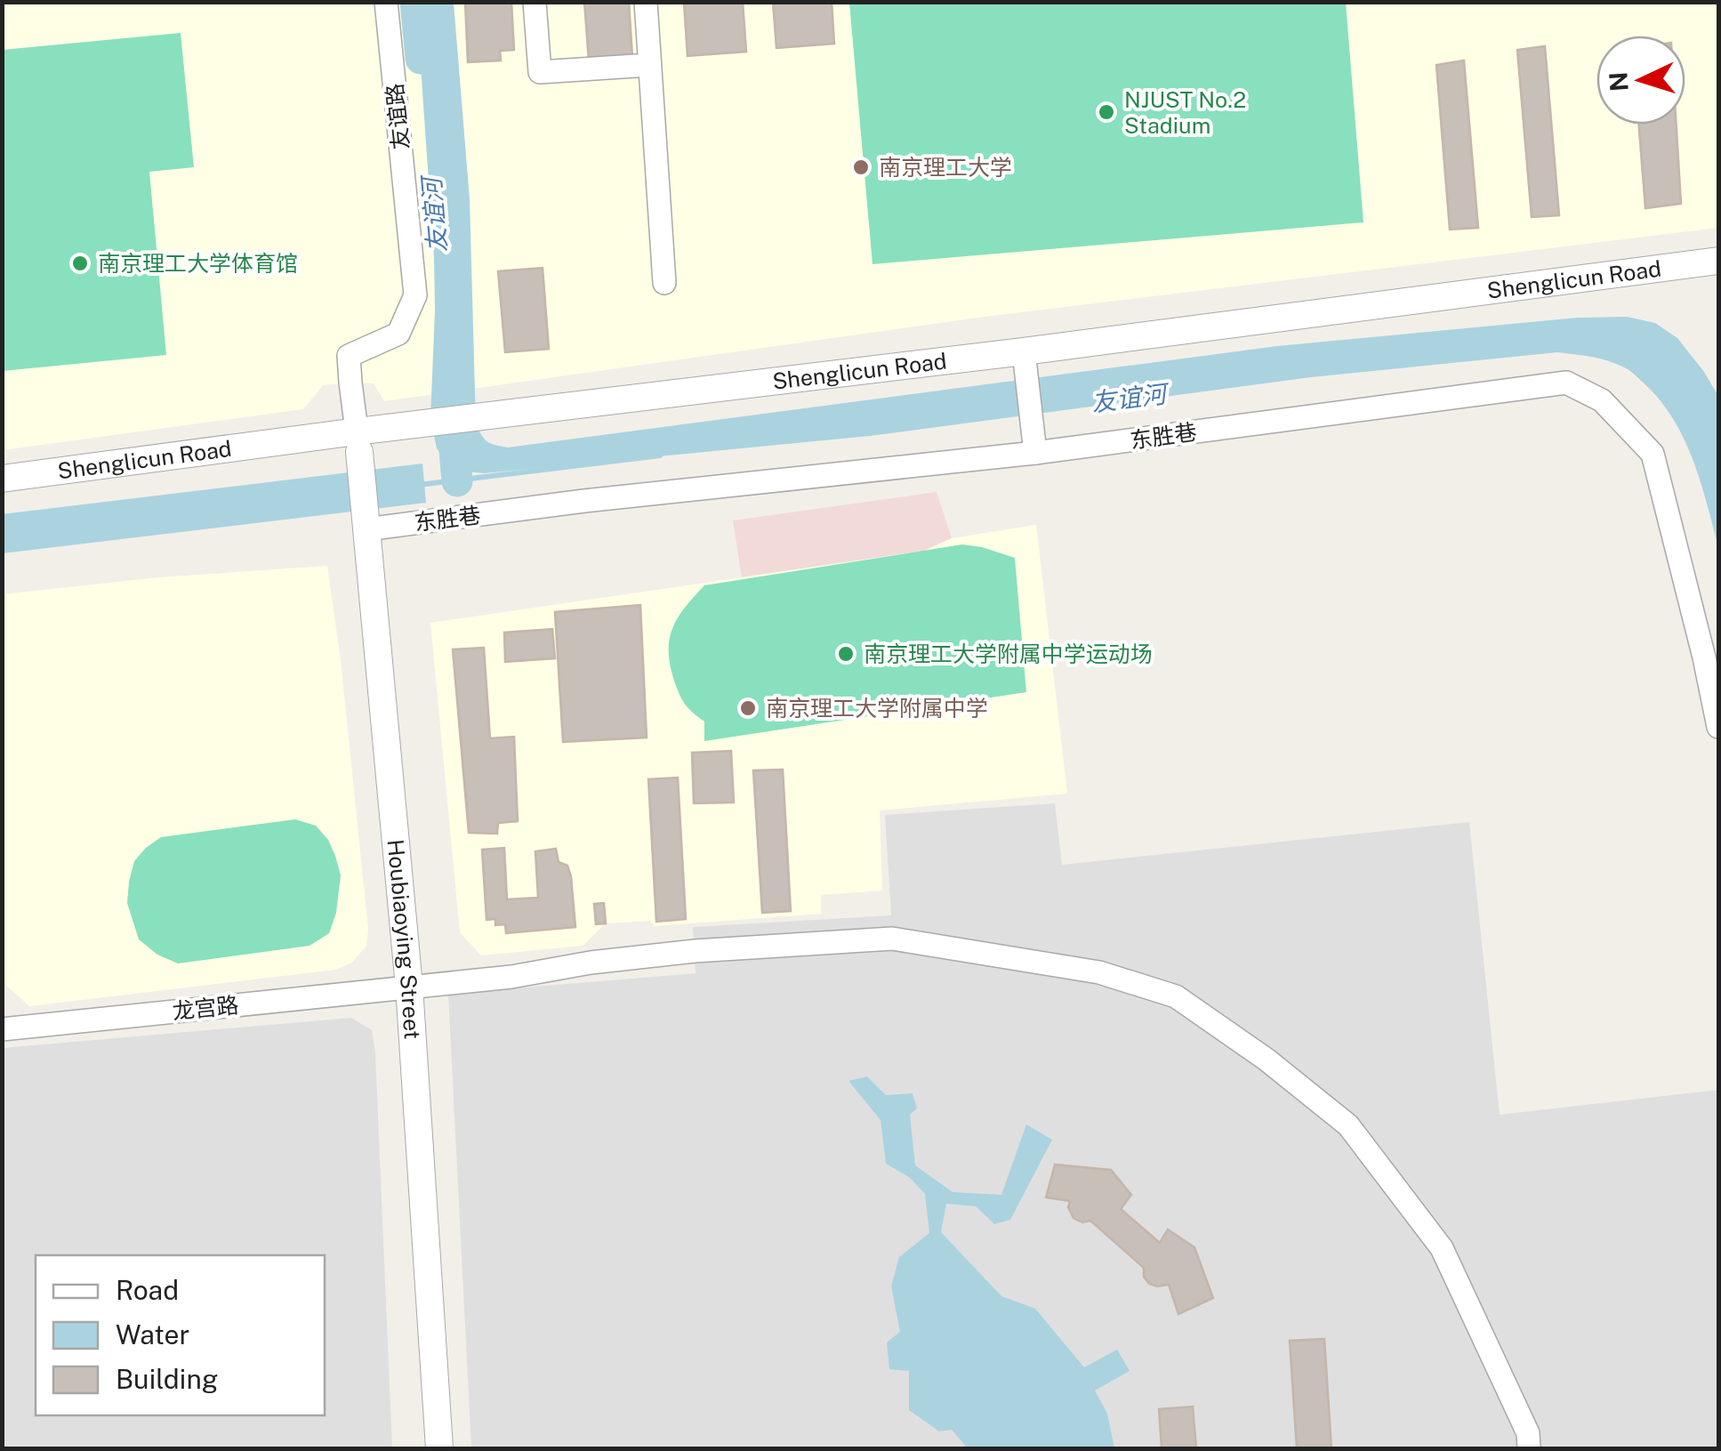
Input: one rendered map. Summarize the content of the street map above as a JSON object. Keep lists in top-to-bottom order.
{
  "streets": {
    "street": [
      "友谊路",
      "Shenglicun Road",
      "东胜巷",
      "Houbiaoying Street",
      "龙宫路"
    ]
  },
  "crossings": [
    ["友谊路", "Shenglicun Road"],
    ["友谊路", "Houbiaoying Street"],
    ["Shenglicun Road", "Houbiaoying Street"],
    ["东胜巷", "Houbiaoying Street"],
    ["Houbiaoying Street", "龙宫路"]
  ],
  "water": ["友谊河"],
  "places": [
    "NJUST No.2 Stadium",
    "南京理工大学",
    "南京理工大学体育馆",
    "南京理工大学附属中学运动场",
    "南京理工大学附属中学"
  ],
  "legend": ["Road", "Water", "Building"],
  "north": "left"
}
